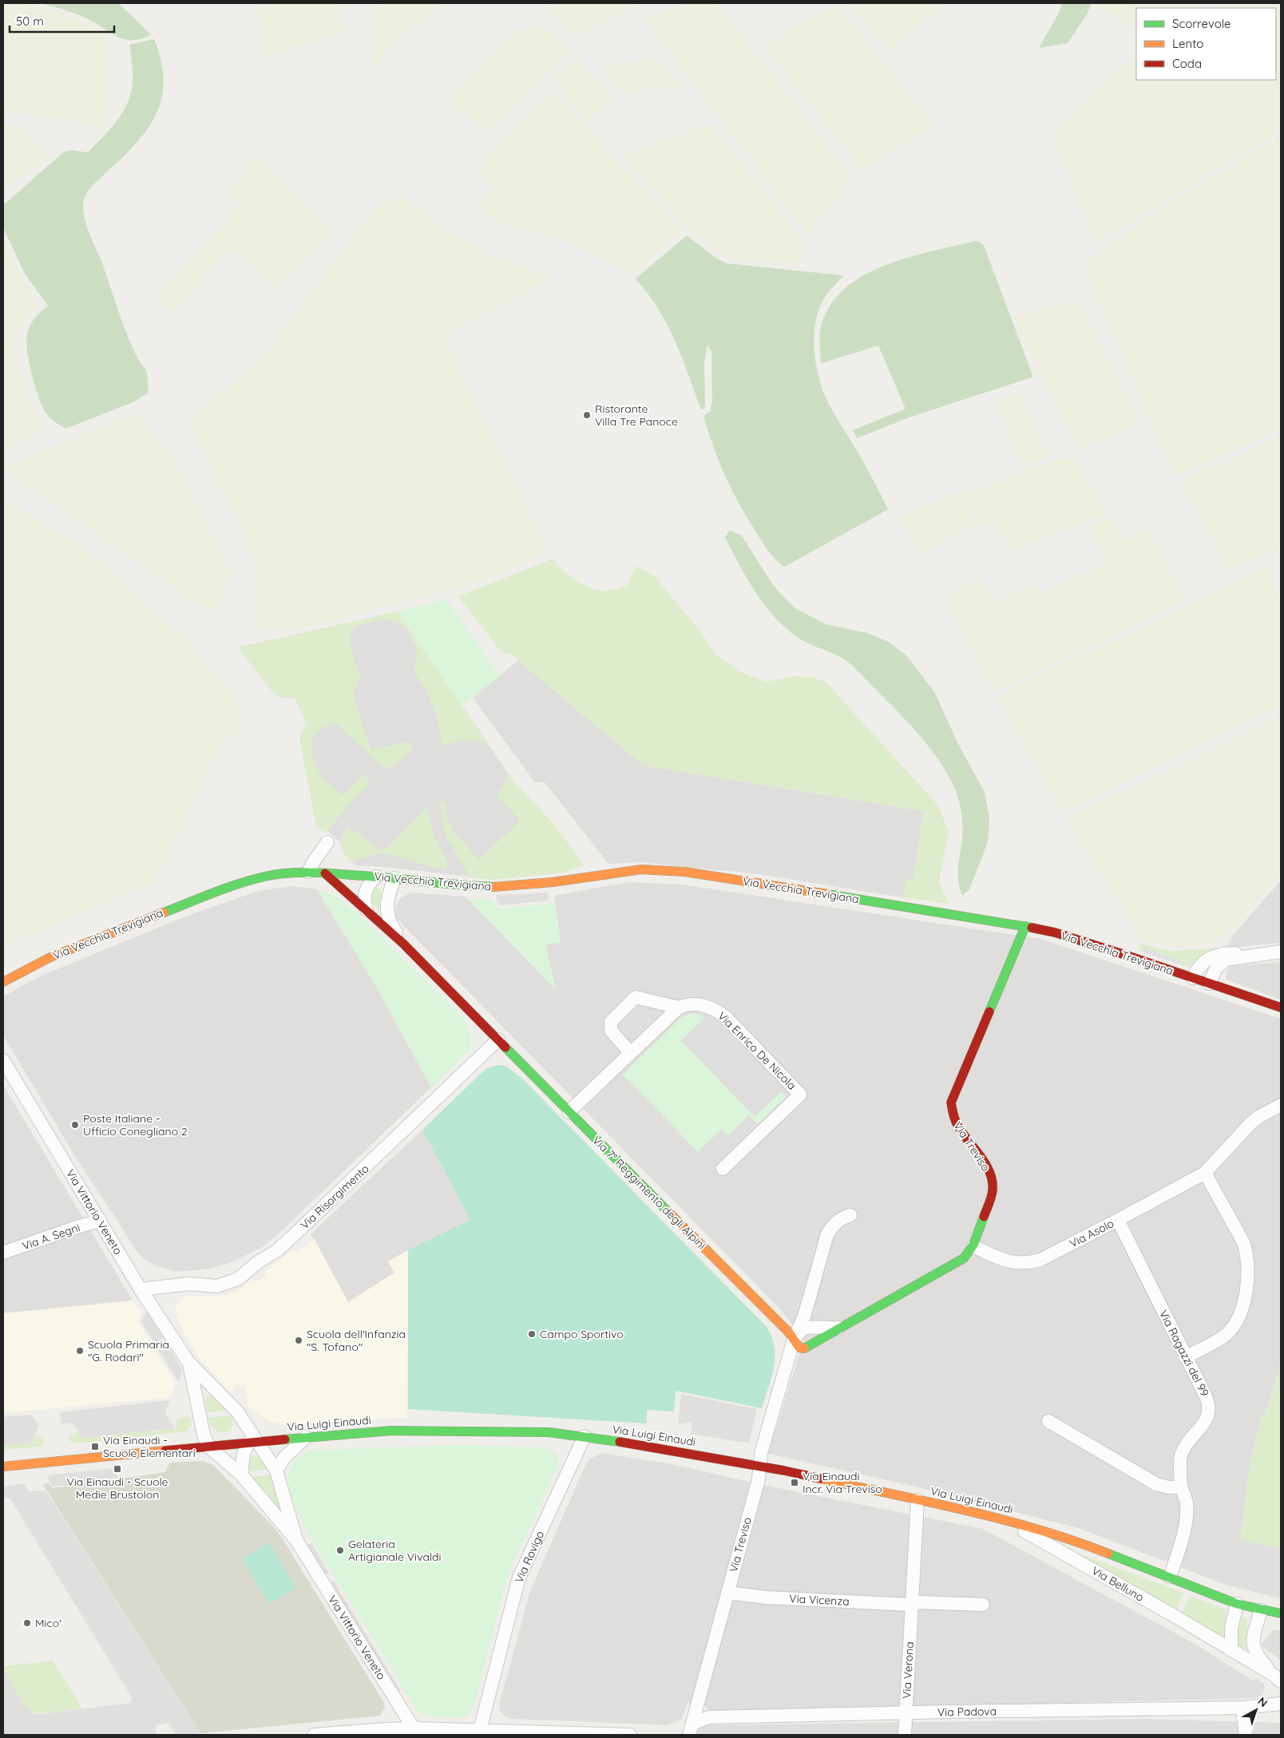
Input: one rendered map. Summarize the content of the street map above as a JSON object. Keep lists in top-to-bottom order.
{
  "streets": {
    "street": [
      "Via Vecchia Trevigiana",
      "Via Enrico De Nicola",
      "Via Treviso",
      "Via 7° Reggimento degli Alpini",
      "Via Risorgimento",
      "Via Vittorio Veneto",
      "Via Asolo",
      "Via A. Segni",
      "Via Ragazzi del 99",
      "Via Luigi Einaudi",
      "Via Rovigo",
      "Via Belluno",
      "Via Vicenza",
      "Via Verona",
      "Via Padova"
    ]
  },
  "crossings": [
    ["Via Vecchia Trevigiana", "Via Treviso"],
    ["Via Vecchia Trevigiana", "Via 7° Reggimento degli Alpini"],
    ["Via Treviso", "Via 7° Reggimento degli Alpini"],
    ["Via Treviso", "Via Asolo"],
    ["Via Treviso", "Via Luigi Einaudi"],
    ["Via Treviso", "Via Vicenza"],
    ["Via Treviso", "Via Padova"],
    ["Via 7° Reggimento degli Alpini", "Via Risorgimento"],
    ["Via Risorgimento", "Via Vittorio Veneto"],
    ["Via Vittorio Veneto", "Via A. Segni"],
    ["Via Vittorio Veneto", "Via Luigi Einaudi"],
    ["Via Asolo", "Via Ragazzi del 99"],
    ["Via Ragazzi del 99", "Via Luigi Einaudi"],
    ["Via Luigi Einaudi", "Via Rovigo"],
    ["Via Luigi Einaudi", "Via Belluno"],
    ["Via Luigi Einaudi", "Via Verona"],
    ["Via Vicenza", "Via Verona"],
    ["Via Verona", "Via Padova"]
  ],
  "places": {
    "other": [
      "Ristorante Villa Tre Panoce",
      "Poste Italiane - Ufficio Conegliano 2",
      "Campo Sportivo",
      "Scuola dell'Infanzia \"S. Tofano\"",
      "Scuola Primaria \"G. Rodari\"",
      "Gelateria Artigianale Vivaldi",
      "Mico'"
    ],
    "transit": ["Via Einaudi - Scuole Elementari", "Via Einaudi - Scuole Medie Brustolon", "Via Einaudi Incr. Via Treviso"]
  },
  "legend": ["Scorrevole", "Lento", "Coda"],
  "scale_bar": "50 m",
  "north": "top right"
}
